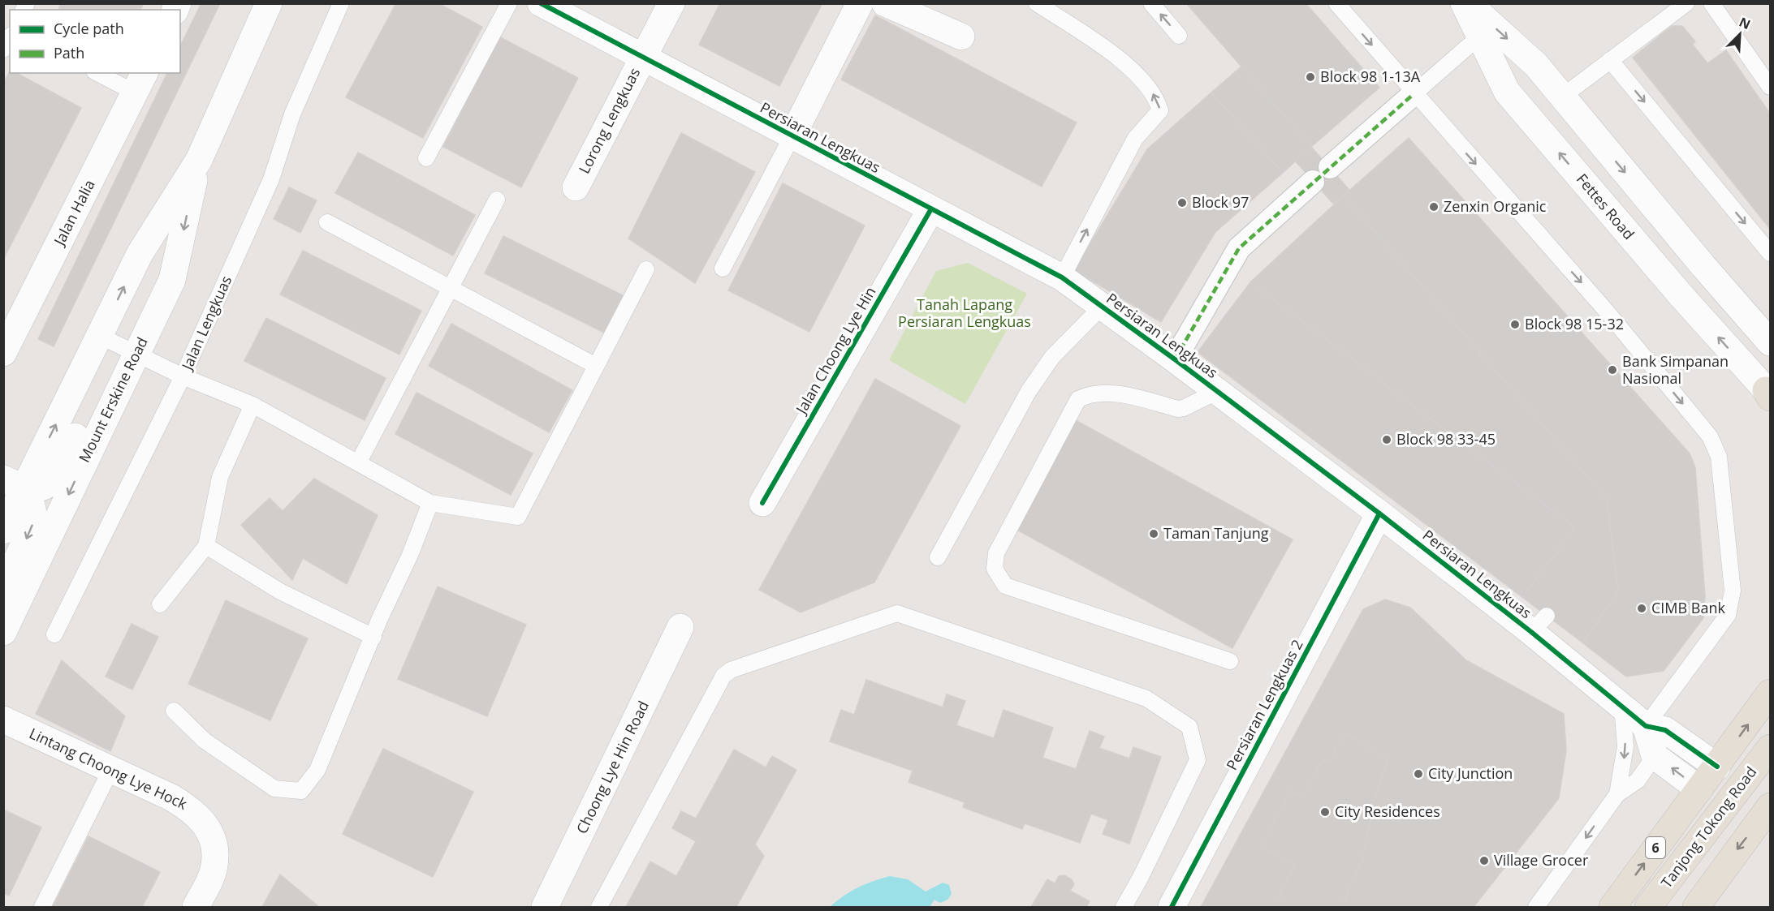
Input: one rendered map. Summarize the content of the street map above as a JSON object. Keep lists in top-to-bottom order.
{
  "streets": {
    "main road": ["Tanjong Tokong Road", "6"],
    "street": [
      "Lorong Lengkuas",
      "Persiaran Lengkuas",
      "Fettes Road",
      "Jalan Halia",
      "Jalan Choong Lye Hin",
      "Mount Erskine Road",
      "Persiaran Lengkuas 2",
      "Choong Lye Hin Road",
      "Lintang Choong Lye Hock"
    ],
    "lane": ["Jalan Lengkuas"]
  },
  "crossings": [
    ["Lorong Lengkuas", "Persiaran Lengkuas"],
    ["Persiaran Lengkuas", "Jalan Choong Lye Hin"],
    ["Persiaran Lengkuas", "Persiaran Lengkuas 2"],
    ["Persiaran Lengkuas", "Tanjong Tokong Road"]
  ],
  "parks": ["Tanah Lapang Persiaran Lengkuas"],
  "places": [
    "Block 98 1-13A",
    "Block 97",
    "Zenxin Organic",
    "Block 98 15-32",
    "Bank Simpanan Nasional",
    "Block 98 33-45",
    "Taman Tanjung",
    "CIMB Bank",
    "City Junction",
    "City Residences",
    "Village Grocer"
  ],
  "legend": ["Cycle path", "Path"],
  "north": "top right"
}
